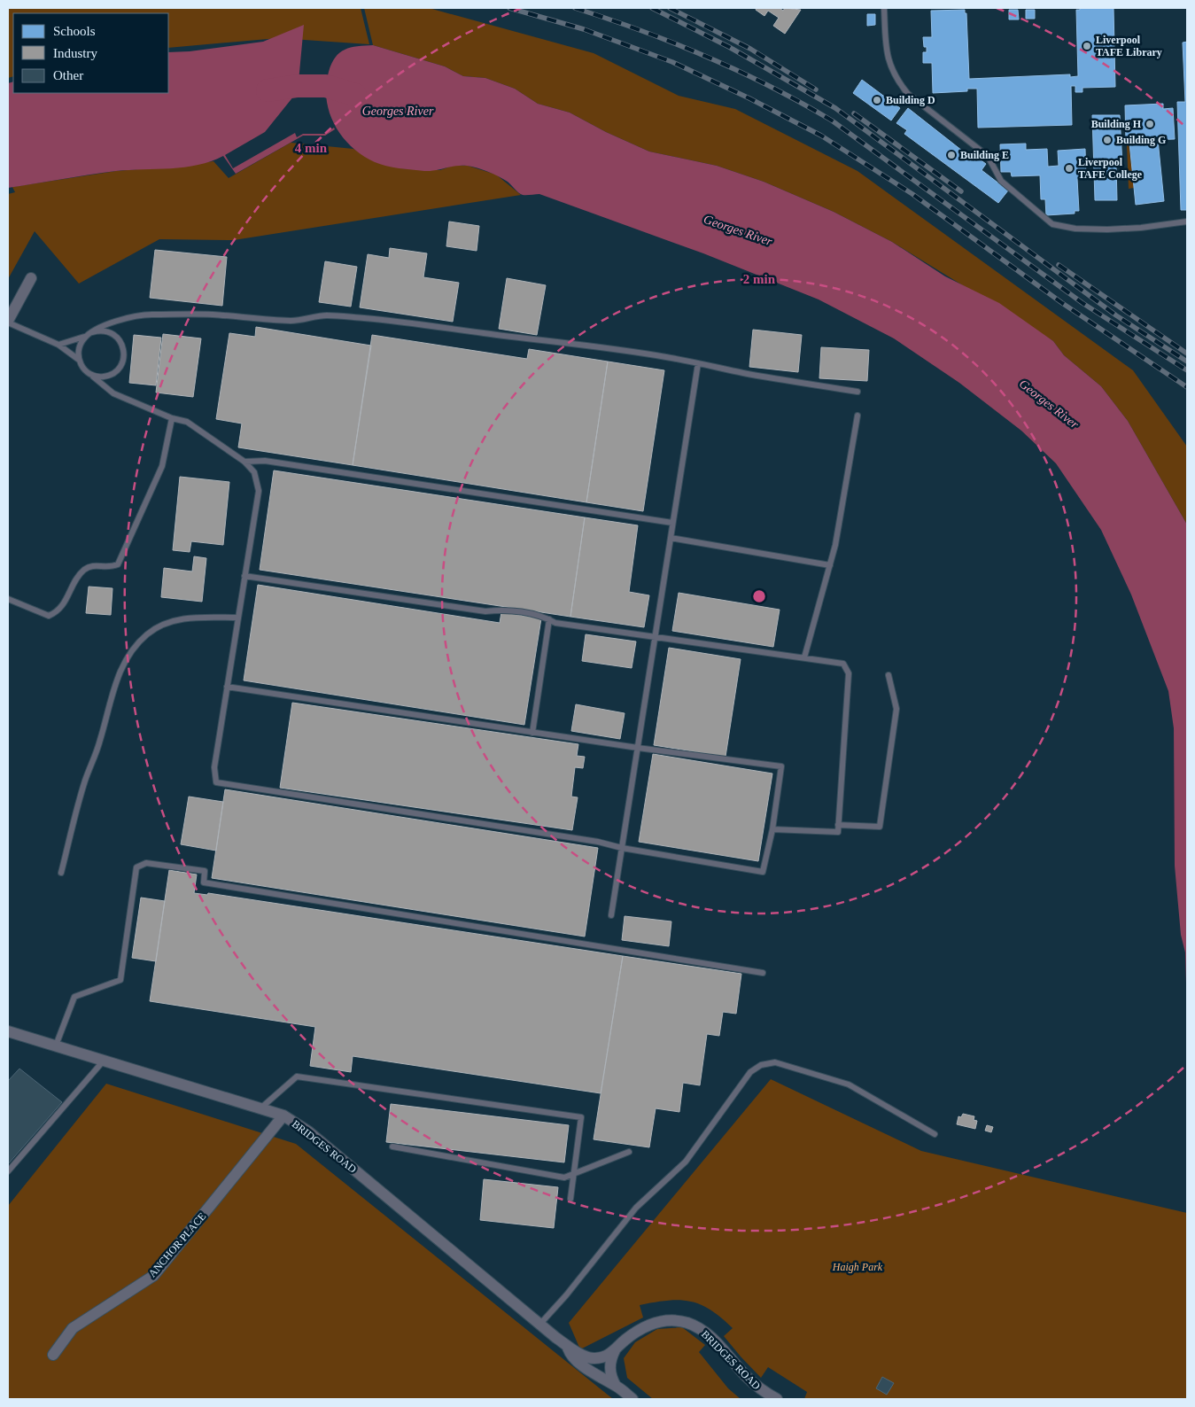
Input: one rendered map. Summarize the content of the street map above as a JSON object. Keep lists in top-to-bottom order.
{
  "streets": {
    "street": ["BRIDGES ROAD", "ANCHOR PLACE"]
  },
  "crossings": [
    ["BRIDGES ROAD", "ANCHOR PLACE"]
  ],
  "water": ["Georges River"],
  "parks": ["Haigh Park"],
  "places": [
    "Liverpool TAFE Library",
    "Building D",
    "Building H",
    "Building G",
    "Building E",
    "Liverpool TAFE College"
  ],
  "legend": ["Schools", "Industry", "Other"],
  "rings": ["4 min", "2 min"]
}
